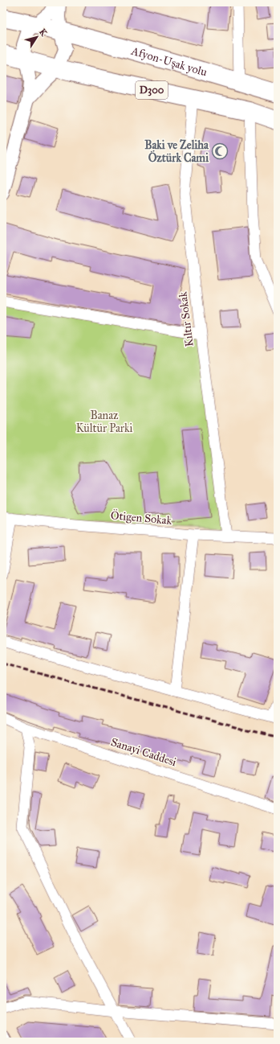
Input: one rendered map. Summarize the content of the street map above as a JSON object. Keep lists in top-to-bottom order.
{
  "streets": {
    "highway": ["Afyon-Uşak yolu", "D300"],
    "street": ["Kıltır Sokak", "Ötigen Sokak", "Sanayi Caddesi"]
  },
  "crossings": [
    ["Afyon-Uşak yolu", "D300"],
    ["D300", "Kıltır Sokak"],
    ["Kıltır Sokak", "Ötigen Sokak"]
  ],
  "parks": ["Banaz Kültür Parki"],
  "places": {
    "mosque": ["Baki ve Zeliha Öztürk Cami"]
  },
  "north": "top right"
}
